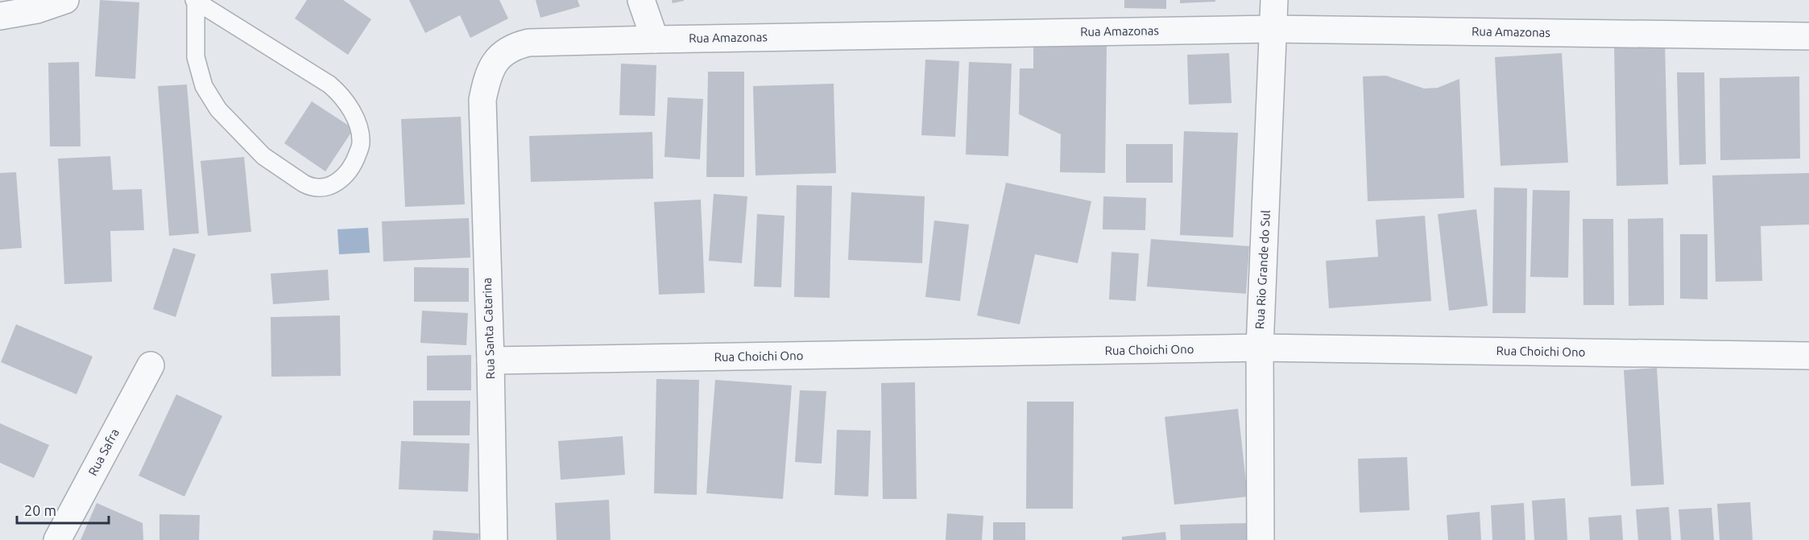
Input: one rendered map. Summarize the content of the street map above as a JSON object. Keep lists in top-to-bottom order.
{
  "streets": {
    "street": [
      "Rua Amazonas",
      "Rua Rio Grande do Sul",
      "Rua Santa Catarina",
      "Rua Choichi Ono",
      "Rua Safra"
    ]
  },
  "crossings": [
    ["Rua Amazonas", "Rua Rio Grande do Sul"],
    ["Rua Amazonas", "Rua Santa Catarina"],
    ["Rua Rio Grande do Sul", "Rua Choichi Ono"],
    ["Rua Santa Catarina", "Rua Choichi Ono"]
  ],
  "scale_bar": "20 m"
}
